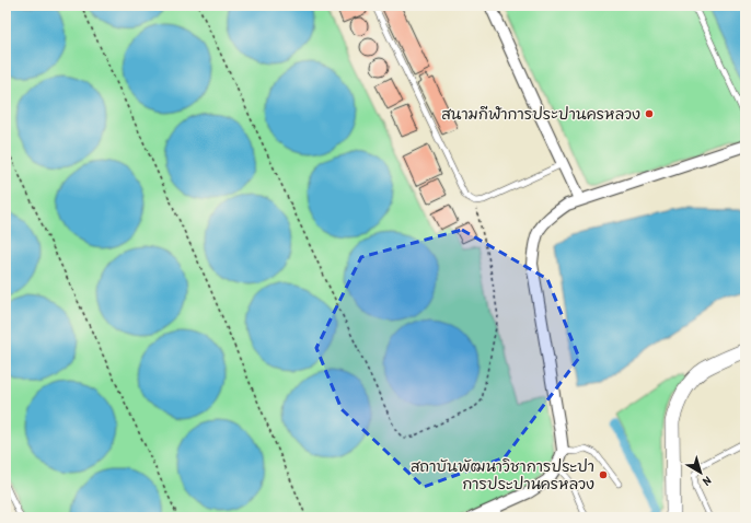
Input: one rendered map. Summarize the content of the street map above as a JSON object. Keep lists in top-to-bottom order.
{
  "places": ["สนามกีฬาการประปานครหลวง", "สถาบันพัฒนาวิชาการประปา การประปานครหลวง"],
  "north": "bottom right"
}
